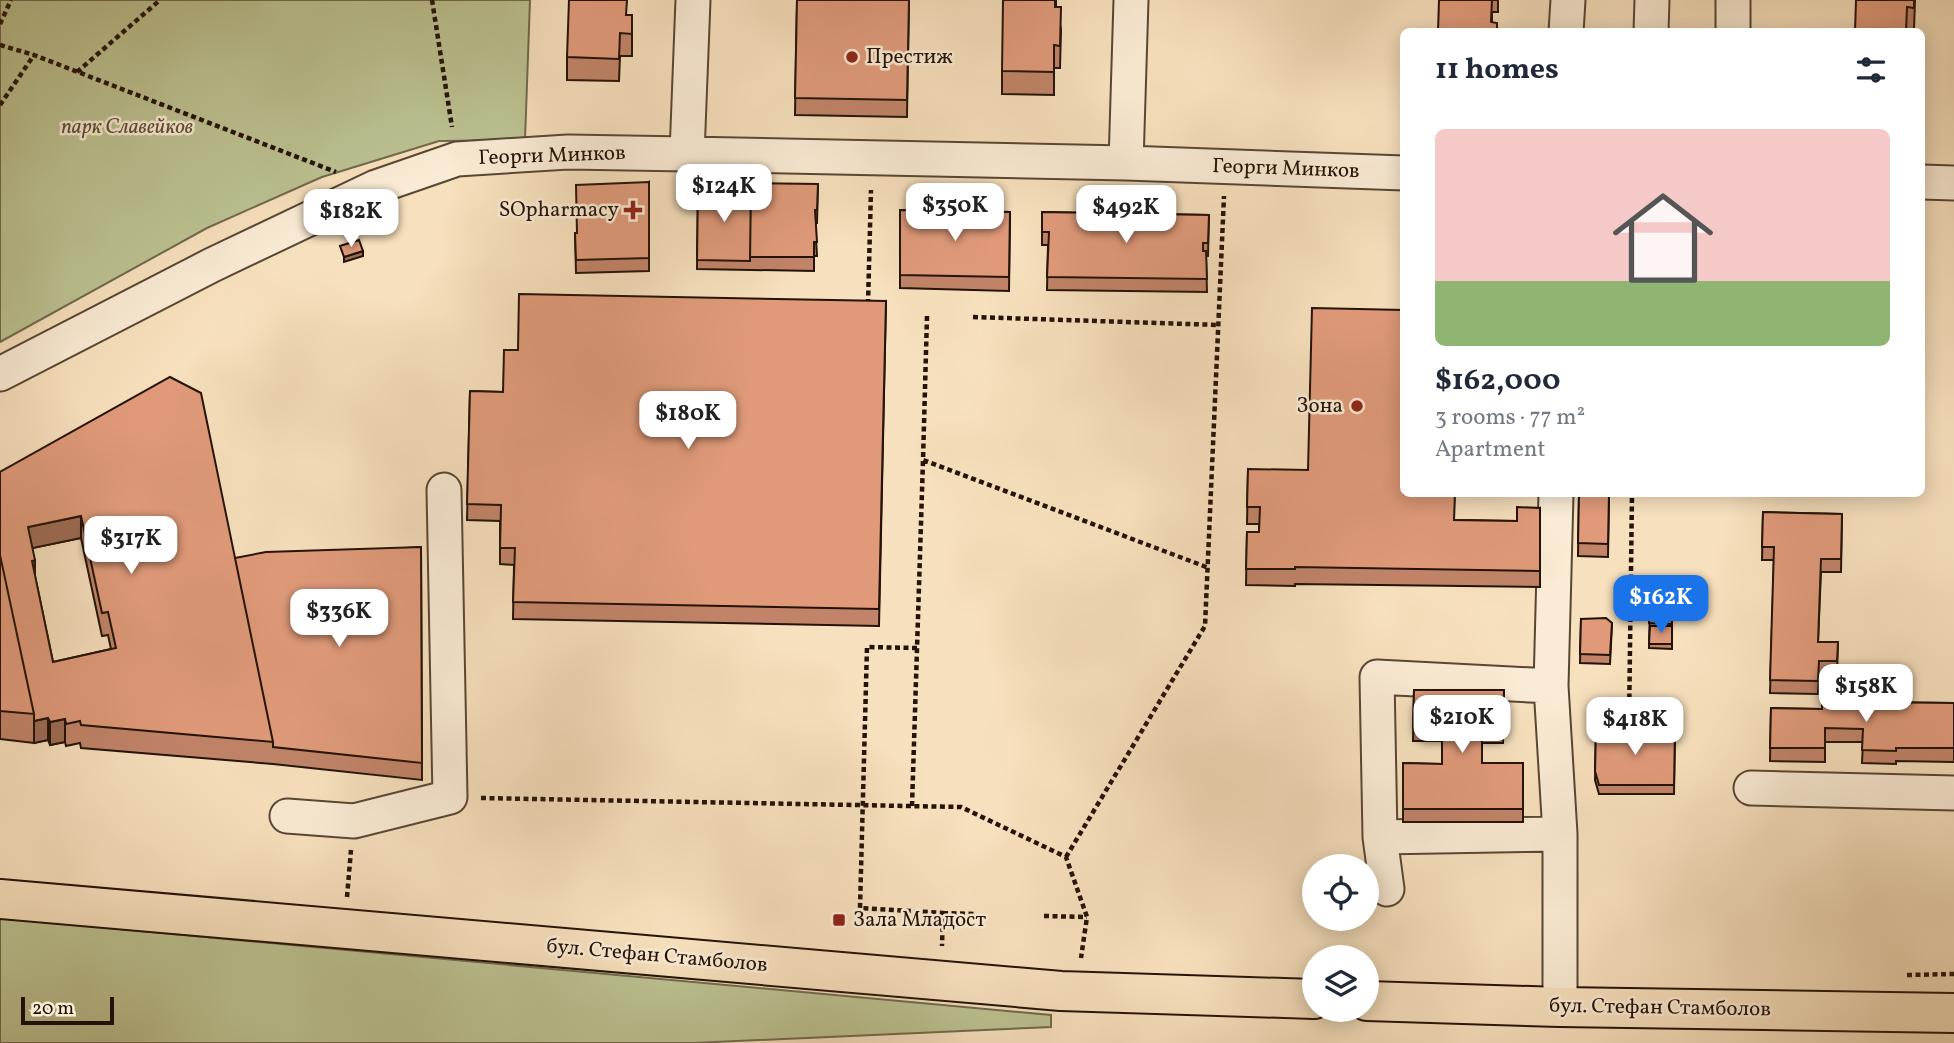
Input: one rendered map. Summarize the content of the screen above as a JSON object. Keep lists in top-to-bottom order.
{
  "streets": {
    "main road": ["бул. Стефан Стамболов"],
    "street": ["Георги Минков"]
  },
  "parks": ["парк Славейков"],
  "places": {
    "other": ["Престиж", "Зона"],
    "health": ["SOpharmacy"],
    "transit": ["Зала Младост"]
  },
  "scale_bar": "20 m",
  "page": {
    "heading": "11 homes",
    "list": [
      {
        "name": "$162,000",
        "note": "3 rooms · 77 m² · Apartment"
      }
    ],
    "price": [
      "$124K",
      "$350K",
      "$492K",
      "$182K",
      "$180K",
      "$317K",
      "$162K",
      "$336K",
      "$158K",
      "$210K",
      "$418K"
    ],
    "scale": "20 m"
  }
}
